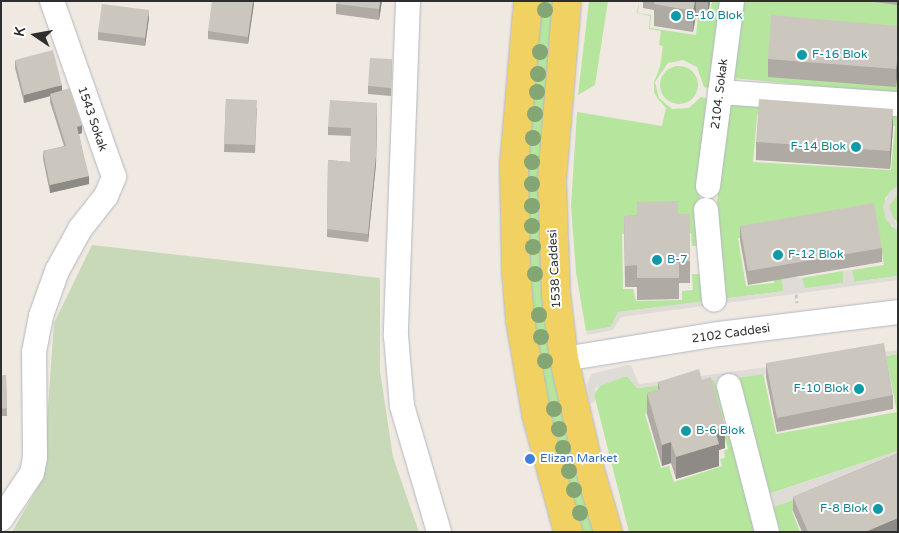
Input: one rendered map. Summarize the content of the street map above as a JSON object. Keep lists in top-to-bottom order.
{
  "streets": {
    "main road": ["1538 Caddesi"],
    "street": ["2104. Sokak", "1543 Sokak", "2102 Caddesi"]
  },
  "crossings": [
    ["1538 Caddesi", "2102 Caddesi"]
  ],
  "places": [
    "B-10 Blok",
    "F-16 Blok",
    "F-14 Blok",
    "F-12 Blok",
    "B-7",
    "F-10 Blok",
    "B-6 Blok",
    "Elizan Market",
    "F-8 Blok"
  ],
  "north": "left"
}
